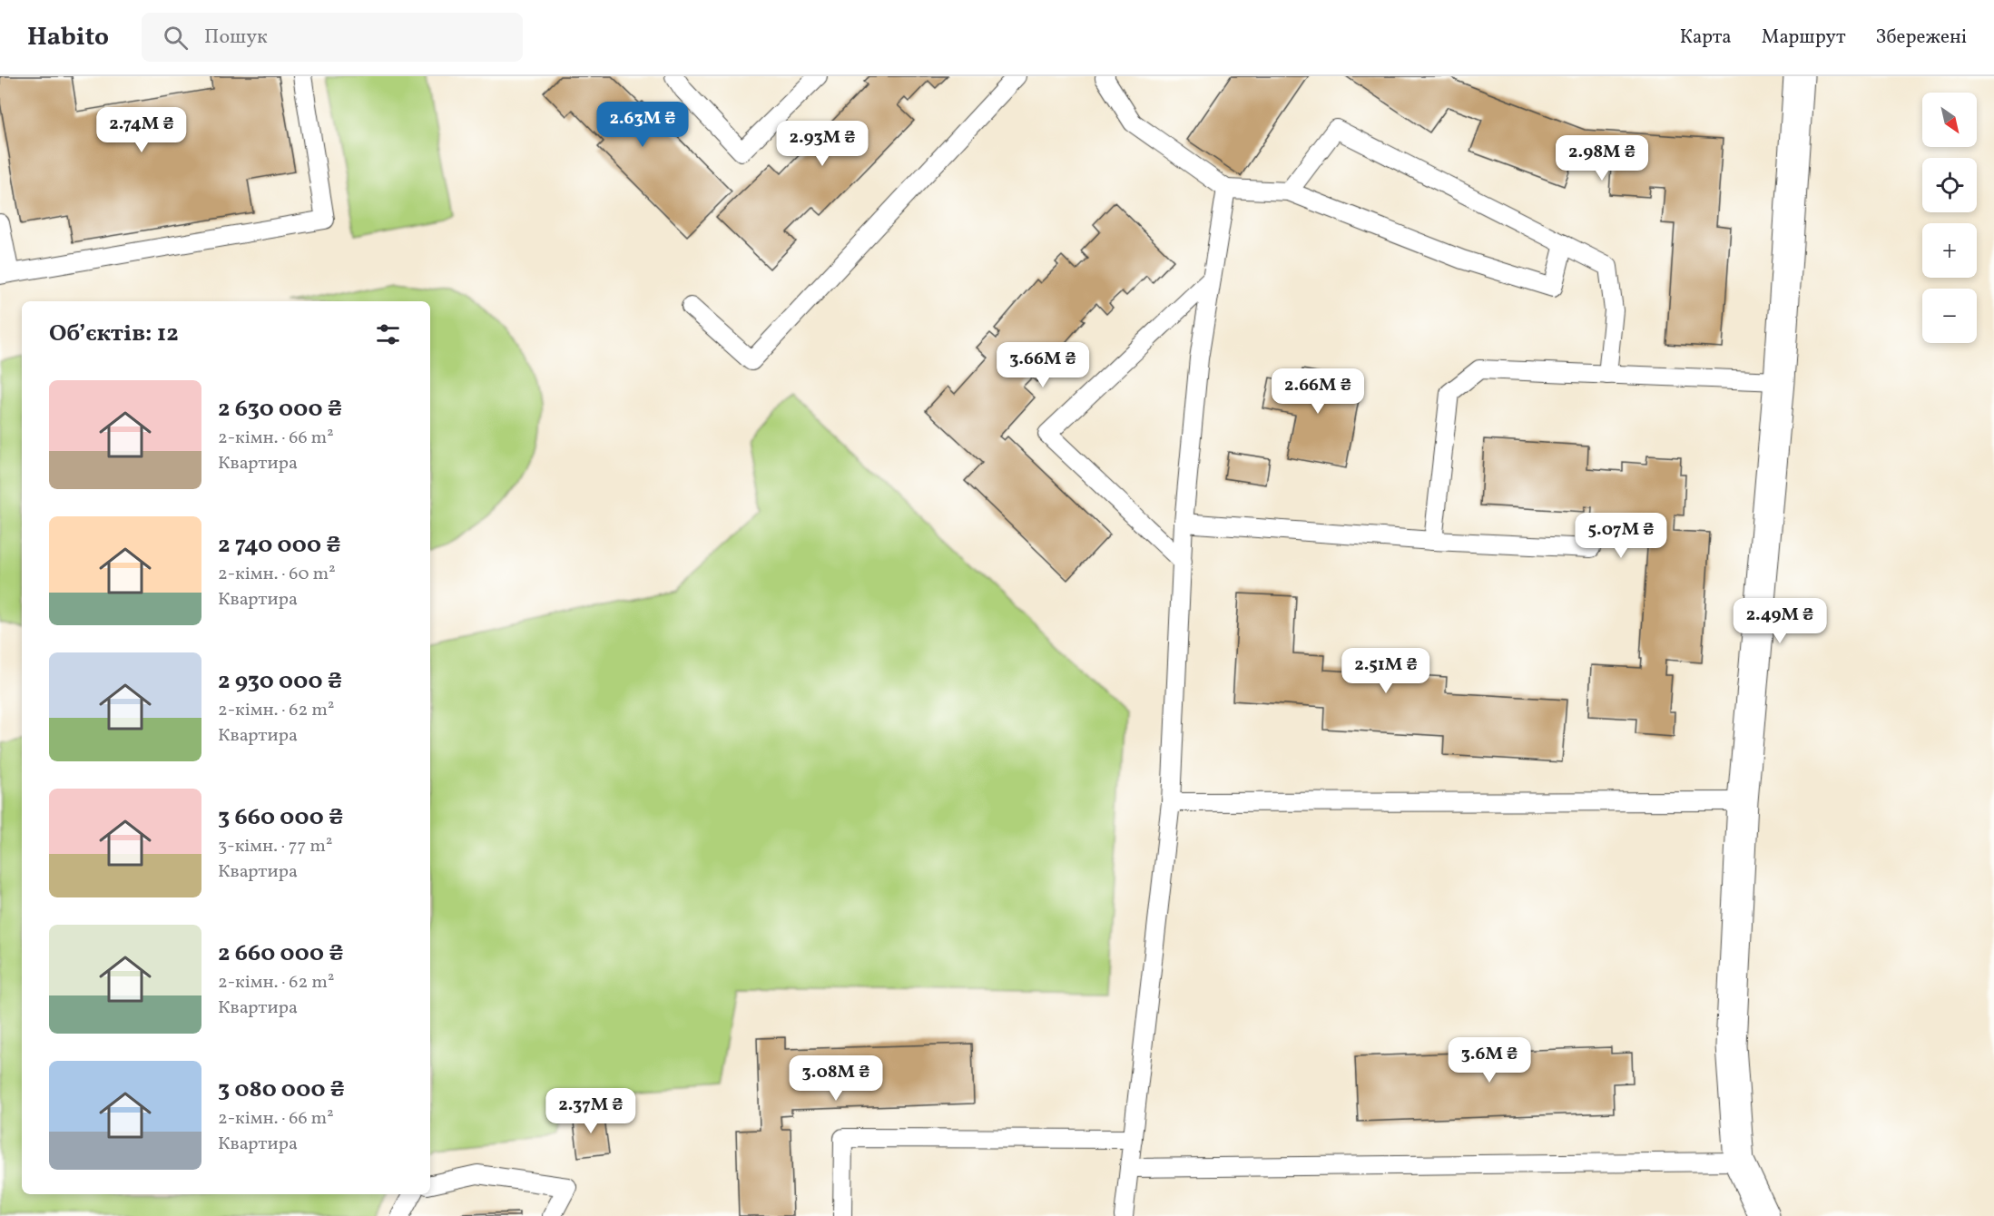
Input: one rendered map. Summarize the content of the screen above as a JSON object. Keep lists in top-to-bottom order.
{
  "north": "bottom right",
  "page": {
    "header": "Habito",
    "search": "Пошук",
    "nav": ["Карта", "Маршрут", "Збережені"],
    "map_buttons": ["+", "−"],
    "price": [
      "2.63M ₴",
      "2.74M ₴",
      "2.93M ₴",
      "2.98M ₴",
      "3.66M ₴",
      "2.66M ₴",
      "5.07M ₴",
      "2.49M ₴",
      "2.51M ₴",
      "3.6M ₴",
      "3.08M ₴",
      "2.37M ₴"
    ],
    "heading": "Об’єктів: 12",
    "list": [
      {
        "name": "2 630 000 ₴",
        "note": "2-кімн. · 66 m² · Квартира"
      },
      {
        "name": "2 740 000 ₴",
        "note": "2-кімн. · 60 m² · Квартира"
      },
      {
        "name": "2 930 000 ₴",
        "note": "2-кімн. · 62 m² · Квартира"
      },
      {
        "name": "3 660 000 ₴",
        "note": "3-кімн. · 77 m² · Квартира"
      },
      {
        "name": "2 660 000 ₴",
        "note": "2-кімн. · 62 m² · Квартира"
      },
      {
        "name": "3 080 000 ₴",
        "note": "2-кімн. · 66 m² · Квартира"
      }
    ]
  }
}
